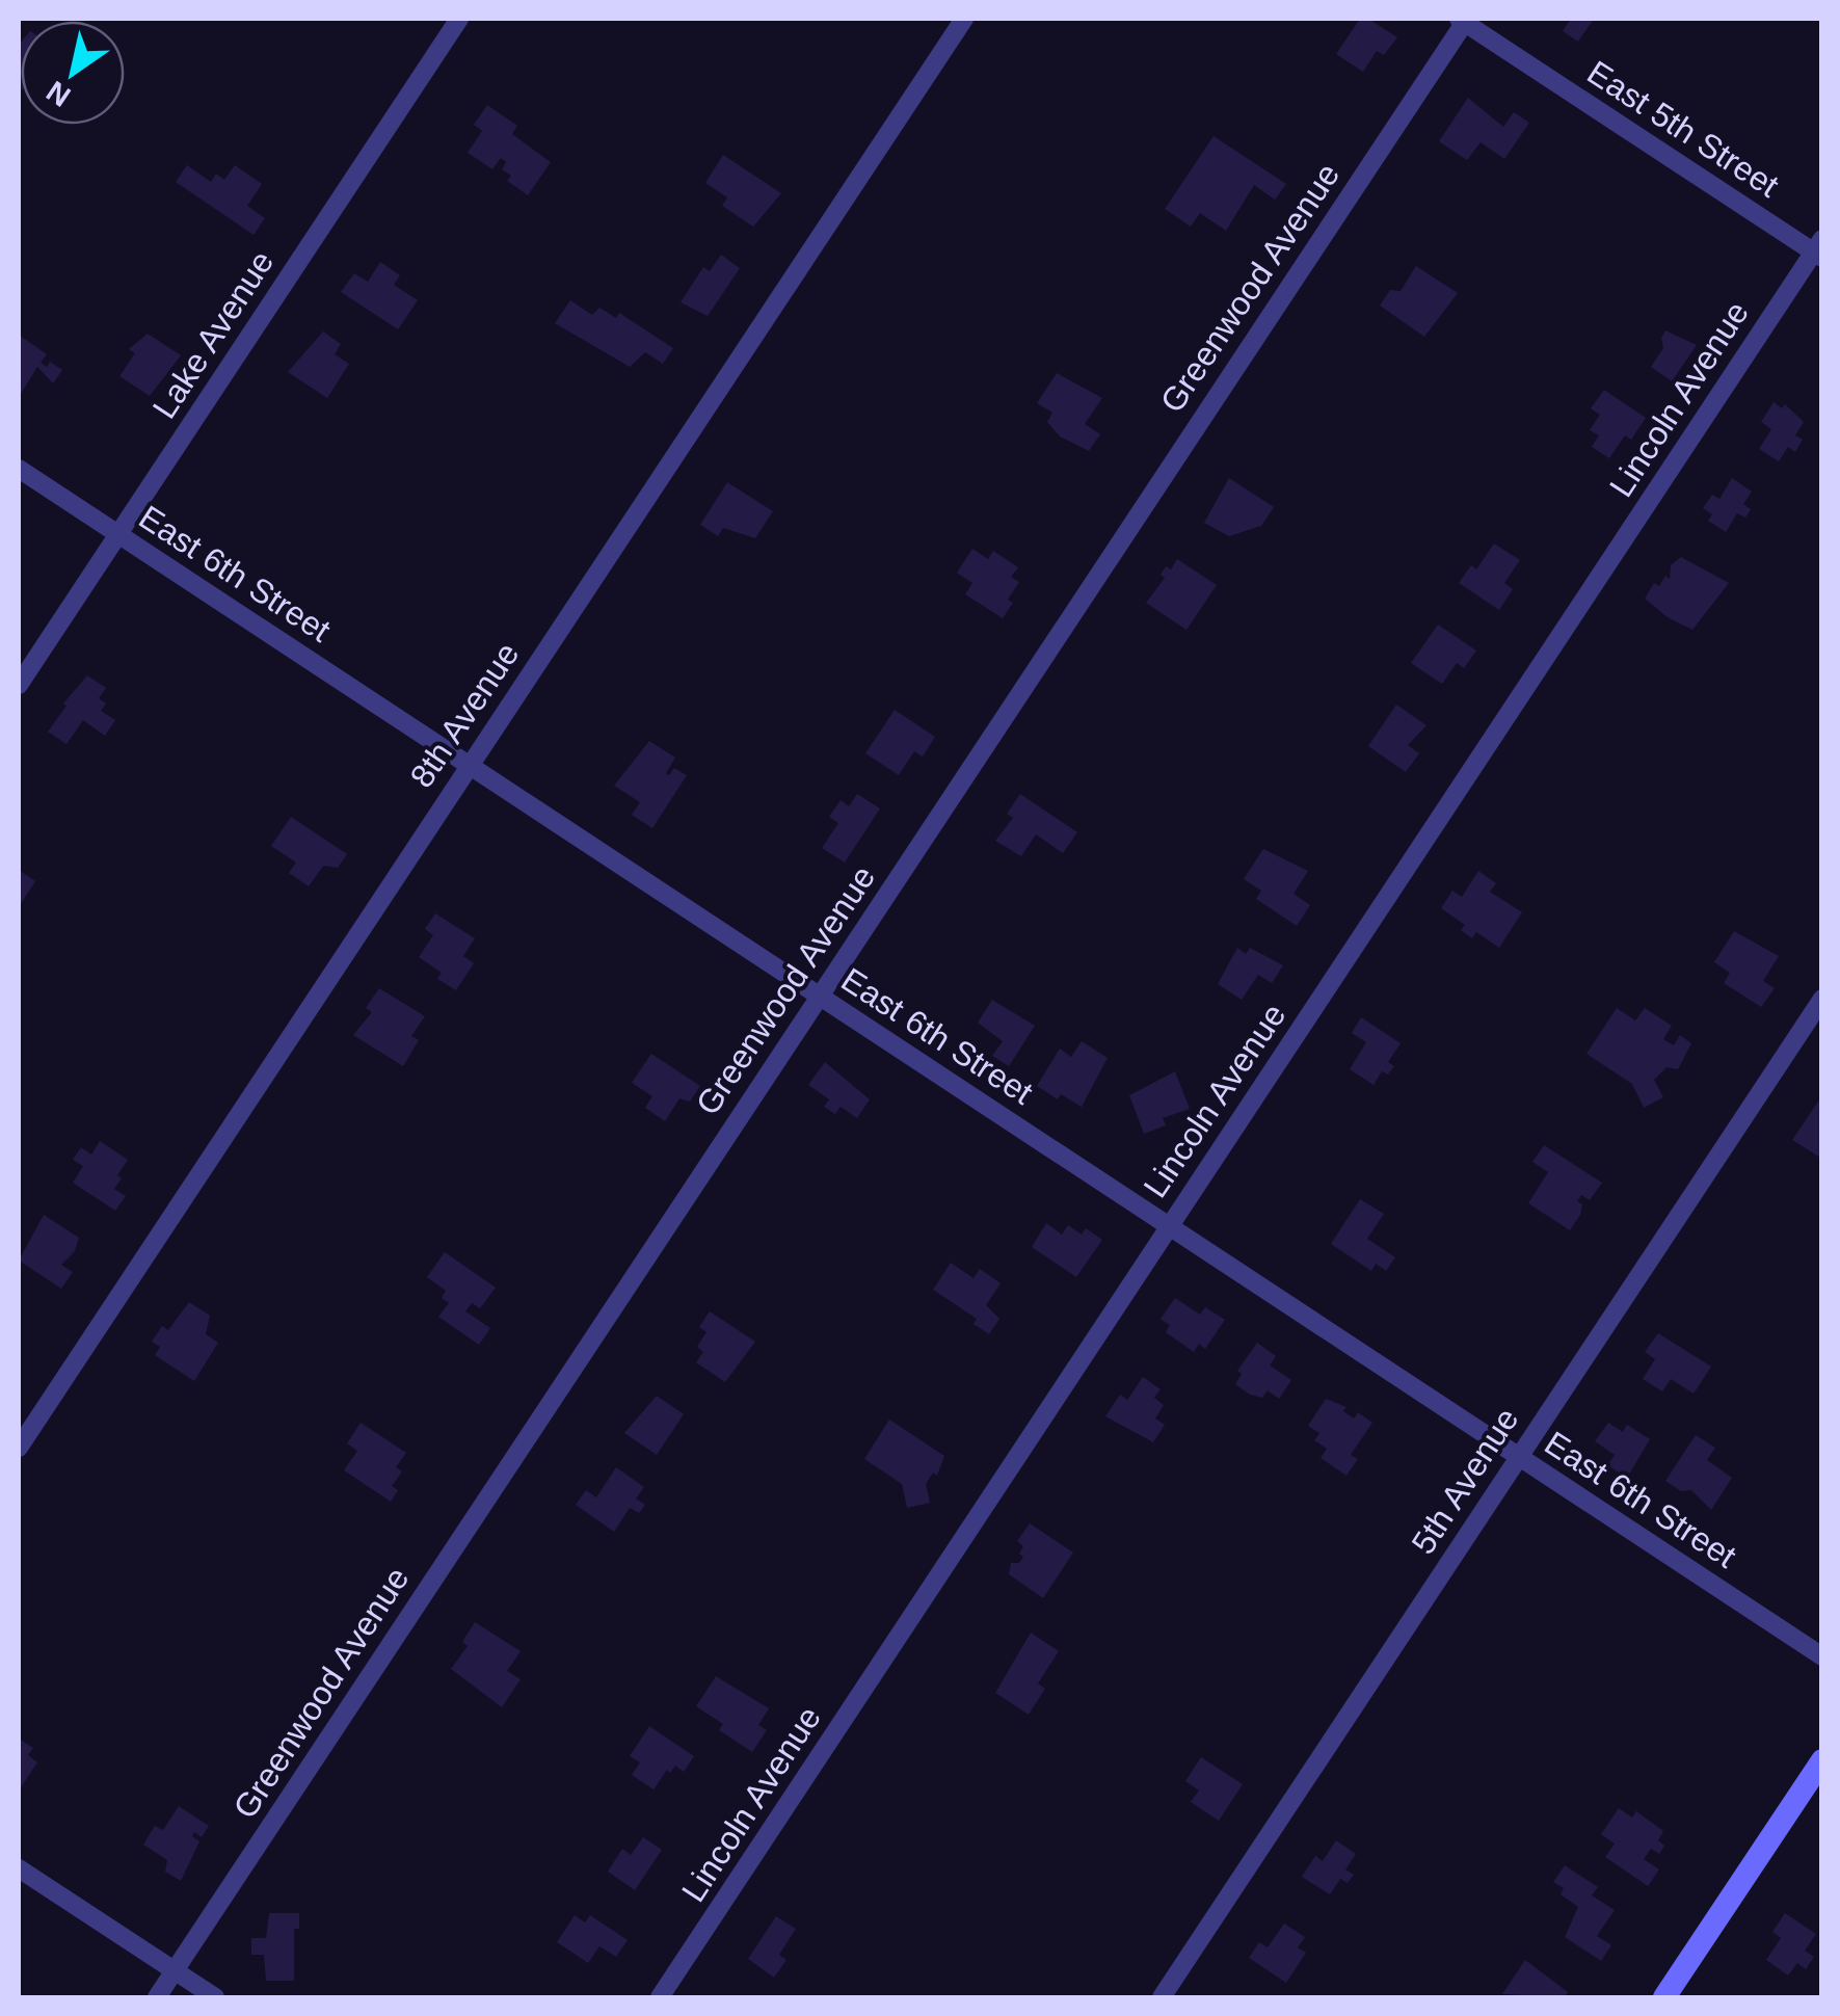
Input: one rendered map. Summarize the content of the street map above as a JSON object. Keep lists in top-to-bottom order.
{
  "streets": {
    "street": [
      "East 5th Street",
      "Greenwood Avenue",
      "Lake Avenue",
      "Lincoln Avenue",
      "East 6th Street",
      "8th Avenue",
      "5th Avenue"
    ]
  },
  "crossings": [
    ["East 5th Street", "Greenwood Avenue"],
    ["East 5th Street", "Lincoln Avenue"],
    ["Greenwood Avenue", "East 6th Street"],
    ["Lake Avenue", "East 6th Street"],
    ["Lincoln Avenue", "East 6th Street"],
    ["East 6th Street", "8th Avenue"],
    ["East 6th Street", "5th Avenue"]
  ],
  "north": "bottom left"
}
